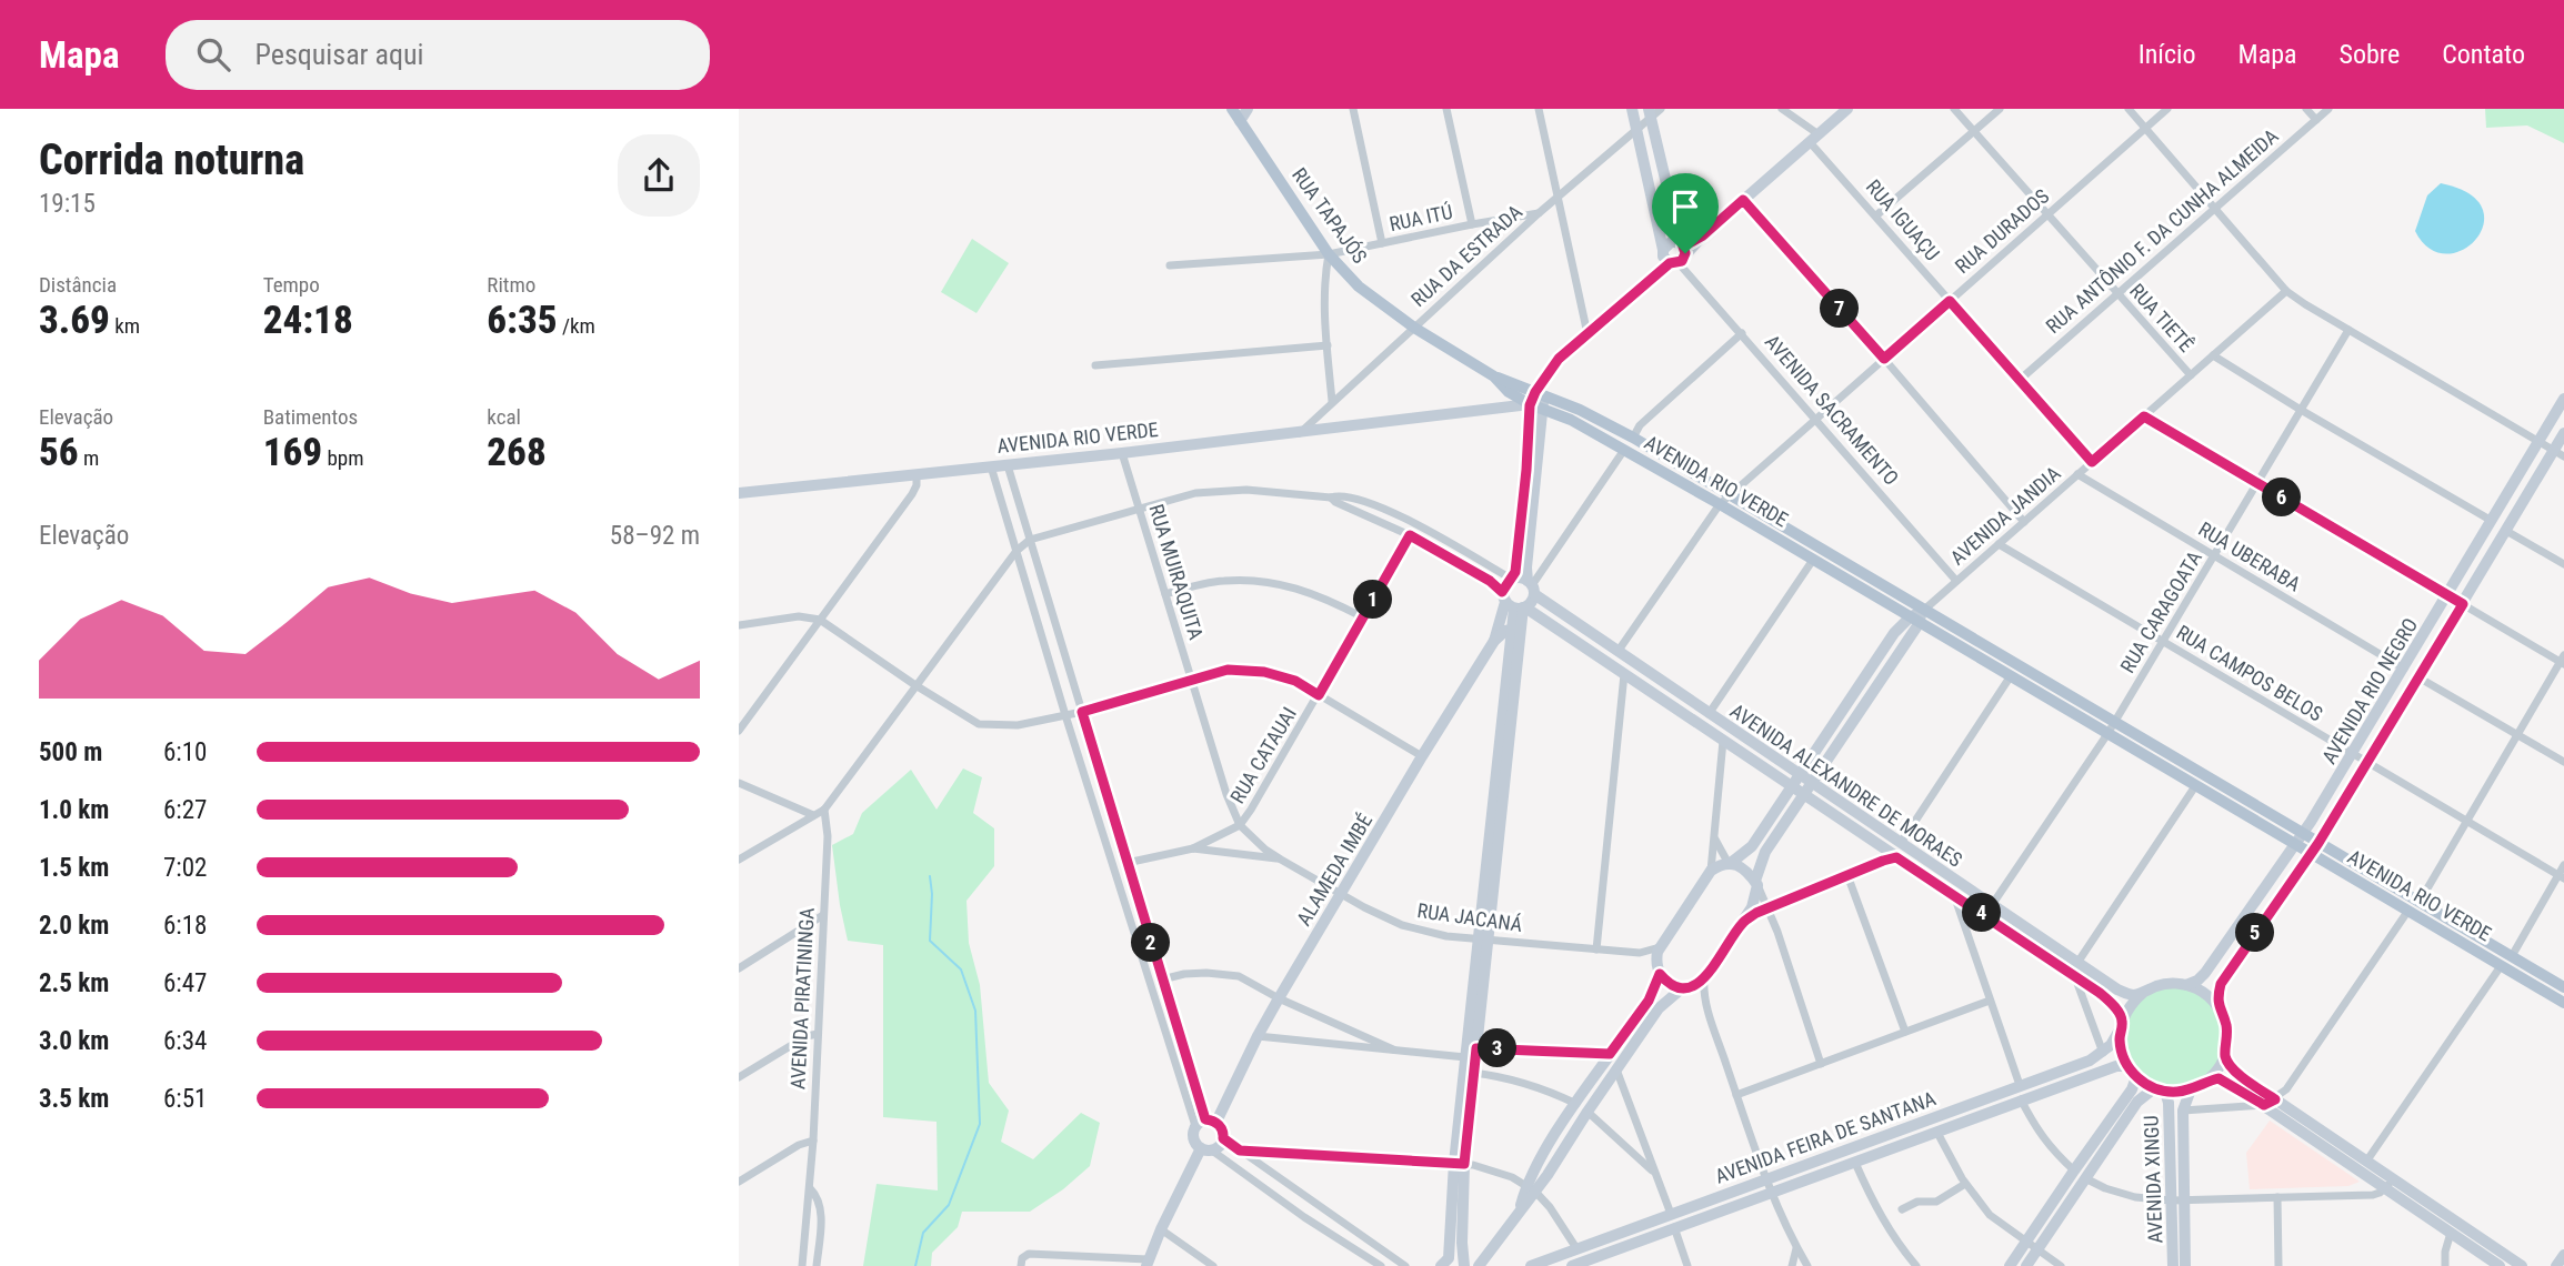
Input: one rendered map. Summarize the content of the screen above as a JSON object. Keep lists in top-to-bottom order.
{
  "streets": {
    "main road": ["RUA TAPAJÓS", "AVENIDA RIO VERDE"],
    "street": [
      "RUA ITÚ",
      "RUA IGUAÇU",
      "RUA DURADOS",
      "RUA ANTÔNIO F. DA CUNHA ALMEIDA",
      "RUA DA ESTRADA",
      "RUA TIETÊ",
      "AVENIDA SACRAMENTO",
      "AVENIDA JANDIA",
      "RUA UBERABA",
      "RUA MUIRAQUITA",
      "RUA CARAGOATA",
      "RUA CAMPOS BELOS",
      "AVENIDA RIO NEGRO",
      "RUA CATAUAI",
      "AVENIDA ALEXANDRE DE MORAES",
      "ALAMEDA IMBÉ",
      "RUA JACANÁ",
      "AVENIDA PIRATININGA",
      "AVENIDA FEIRA DE SANTANA",
      "AVENIDA XINGU"
    ]
  },
  "crossings": [
    ["RUA TAPAJÓS", "RUA ITÚ"],
    ["RUA TAPAJÓS", "RUA DA ESTRADA"],
    ["RUA TAPAJÓS", "AVENIDA RIO VERDE"],
    ["RUA ITÚ", "RUA DA ESTRADA"],
    ["RUA IGUAÇU", "RUA DURADOS"],
    ["RUA IGUAÇU", "RUA ANTÔNIO F. DA CUNHA ALMEIDA"],
    ["RUA IGUAÇU", "AVENIDA JANDIA"],
    ["RUA DURADOS", "RUA TIETÊ"],
    ["RUA DURADOS", "AVENIDA SACRAMENTO"],
    ["RUA DURADOS", "AVENIDA RIO VERDE"],
    ["RUA DURADOS", "AVENIDA ALEXANDRE DE MORAES"],
    ["RUA ANTÔNIO F. DA CUNHA ALMEIDA", "RUA TIETÊ"],
    ["RUA DA ESTRADA", "AVENIDA RIO VERDE"],
    ["RUA TIETÊ", "AVENIDA JANDIA"],
    ["AVENIDA SACRAMENTO", "AVENIDA JANDIA"],
    ["AVENIDA RIO VERDE", "AVENIDA JANDIA"],
    ["AVENIDA RIO VERDE", "RUA MUIRAQUITA"],
    ["AVENIDA RIO VERDE", "RUA CARAGOATA"],
    ["AVENIDA RIO VERDE", "AVENIDA RIO NEGRO"],
    ["AVENIDA JANDIA", "RUA UBERABA"],
    ["AVENIDA JANDIA", "RUA CAMPOS BELOS"],
    ["AVENIDA JANDIA", "AVENIDA ALEXANDRE DE MORAES"],
    ["RUA UBERABA", "RUA CARAGOATA"],
    ["RUA UBERABA", "AVENIDA RIO NEGRO"],
    ["RUA MUIRAQUITA", "RUA CATAUAI"],
    ["RUA MUIRAQUITA", "AVENIDA ALEXANDRE DE MORAES"],
    ["RUA MUIRAQUITA", "RUA JACANÁ"],
    ["RUA CARAGOATA", "RUA CAMPOS BELOS"],
    ["RUA CARAGOATA", "AVENIDA ALEXANDRE DE MORAES"],
    ["RUA CAMPOS BELOS", "AVENIDA RIO NEGRO"],
    ["AVENIDA RIO NEGRO", "AVENIDA ALEXANDRE DE MORAES"],
    ["AVENIDA RIO NEGRO", "AVENIDA FEIRA DE SANTANA"],
    ["AVENIDA RIO NEGRO", "AVENIDA XINGU"],
    ["RUA CATAUAI", "AVENIDA ALEXANDRE DE MORAES"],
    ["RUA CATAUAI", "RUA JACANÁ"],
    ["AVENIDA ALEXANDRE DE MORAES", "ALAMEDA IMBÉ"],
    ["AVENIDA ALEXANDRE DE MORAES", "AVENIDA FEIRA DE SANTANA"],
    ["AVENIDA ALEXANDRE DE MORAES", "AVENIDA XINGU"],
    ["ALAMEDA IMBÉ", "RUA JACANÁ"],
    ["AVENIDA FEIRA DE SANTANA", "AVENIDA XINGU"]
  ],
  "page": {
    "header": "Mapa",
    "search": "Pesquisar aqui",
    "nav": [
      "Início",
      "Mapa",
      "Sobre",
      "Contato"
    ],
    "heading": ["Corrida noturna", "19:15"],
    "stats": [
      ["Distância", "3.69 km"],
      ["Tempo", "24:18"],
      ["Ritmo", "6:35 /km"],
      ["Elevação", "56 m"],
      ["Batimentos", "169 bpm"],
      ["kcal", "268"]
    ],
    "pins": [
      "7",
      "6",
      "1",
      "4",
      "5",
      "2",
      "3"
    ],
    "chart": ["Elevação", "58–92 m"],
    "list": [
      {
        "name": "500 m",
        "note": "6:10"
      },
      {
        "name": "1.0 km",
        "note": "6:27"
      },
      {
        "name": "1.5 km",
        "note": "7:02"
      },
      {
        "name": "2.0 km",
        "note": "6:18"
      },
      {
        "name": "2.5 km",
        "note": "6:47"
      },
      {
        "name": "3.0 km",
        "note": "6:34"
      },
      {
        "name": "3.5 km",
        "note": "6:51"
      }
    ]
  }
}
